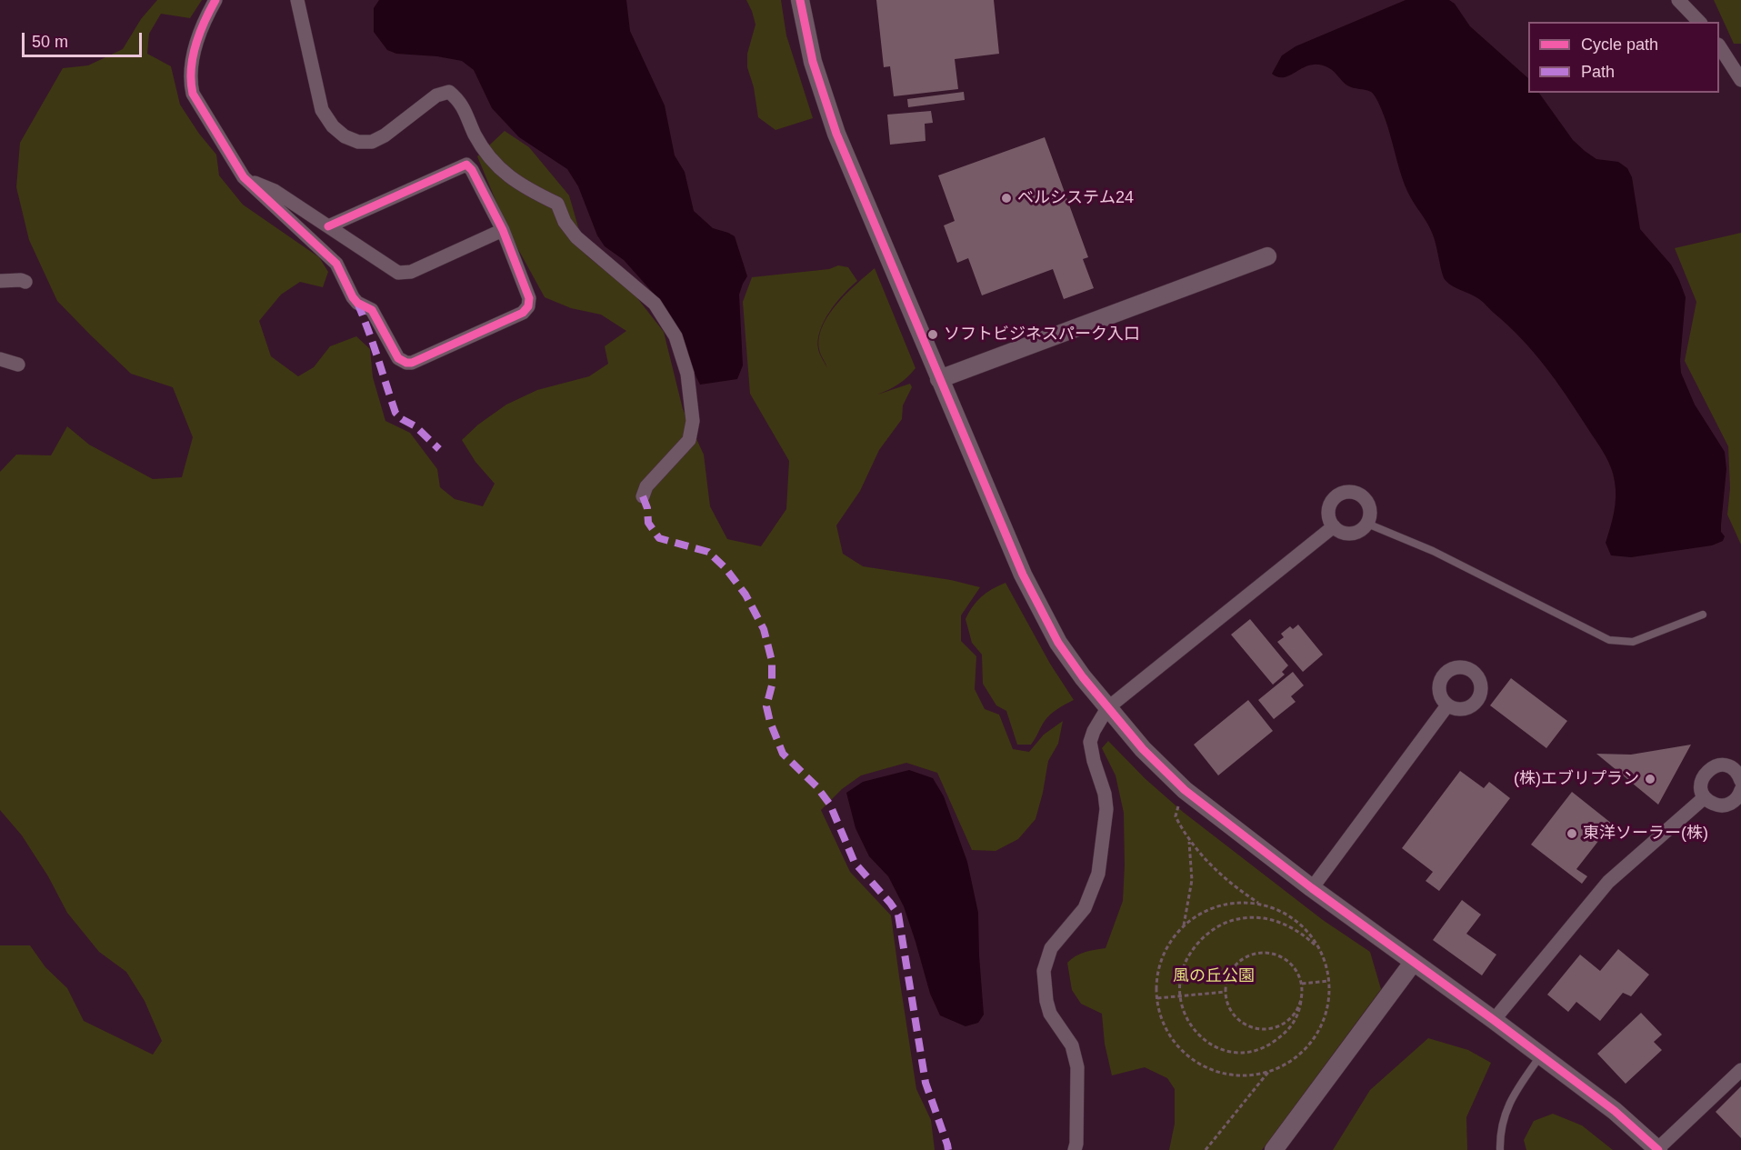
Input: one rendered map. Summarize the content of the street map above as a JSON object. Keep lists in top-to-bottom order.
{
  "parks": ["風の丘公園"],
  "places": [
    "ベルシステム24",
    "ソフトビジネスパーク入口",
    "(株)エブリプラン",
    "東洋ソーラー(株)"
  ],
  "legend": ["Cycle path", "Path"],
  "scale_bar": "50 m"
}
